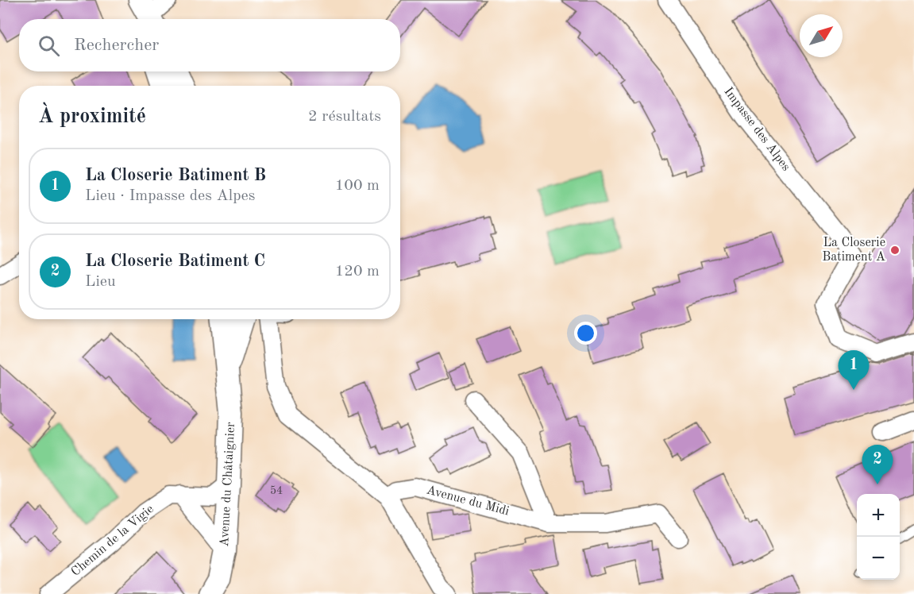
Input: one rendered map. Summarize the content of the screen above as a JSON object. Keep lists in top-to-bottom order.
{
  "streets": {
    "street": [
      "Impasse des Alpes",
      "Avenue du Châtaignier",
      "Avenue du Midi",
      "Chemin de la Vigie"
    ]
  },
  "crossings": [
    ["Avenue du Châtaignier", "Chemin de la Vigie"]
  ],
  "places": ["La Closerie Batiment A"],
  "house_numbers": ["54"],
  "north": "top right",
  "page": {
    "search": "Rechercher",
    "heading": ["À proximité", "2 résultats"],
    "list": [
      {
        "mark": "1",
        "name": "La Closerie Batiment B",
        "note": "Lieu · Impasse des Alpes",
        "value": "100 m"
      },
      {
        "mark": "2",
        "name": "La Closerie Batiment C",
        "note": "Lieu",
        "value": "120 m"
      }
    ],
    "pins": ["1", "2"],
    "map_buttons": ["+", "−"]
  }
}
